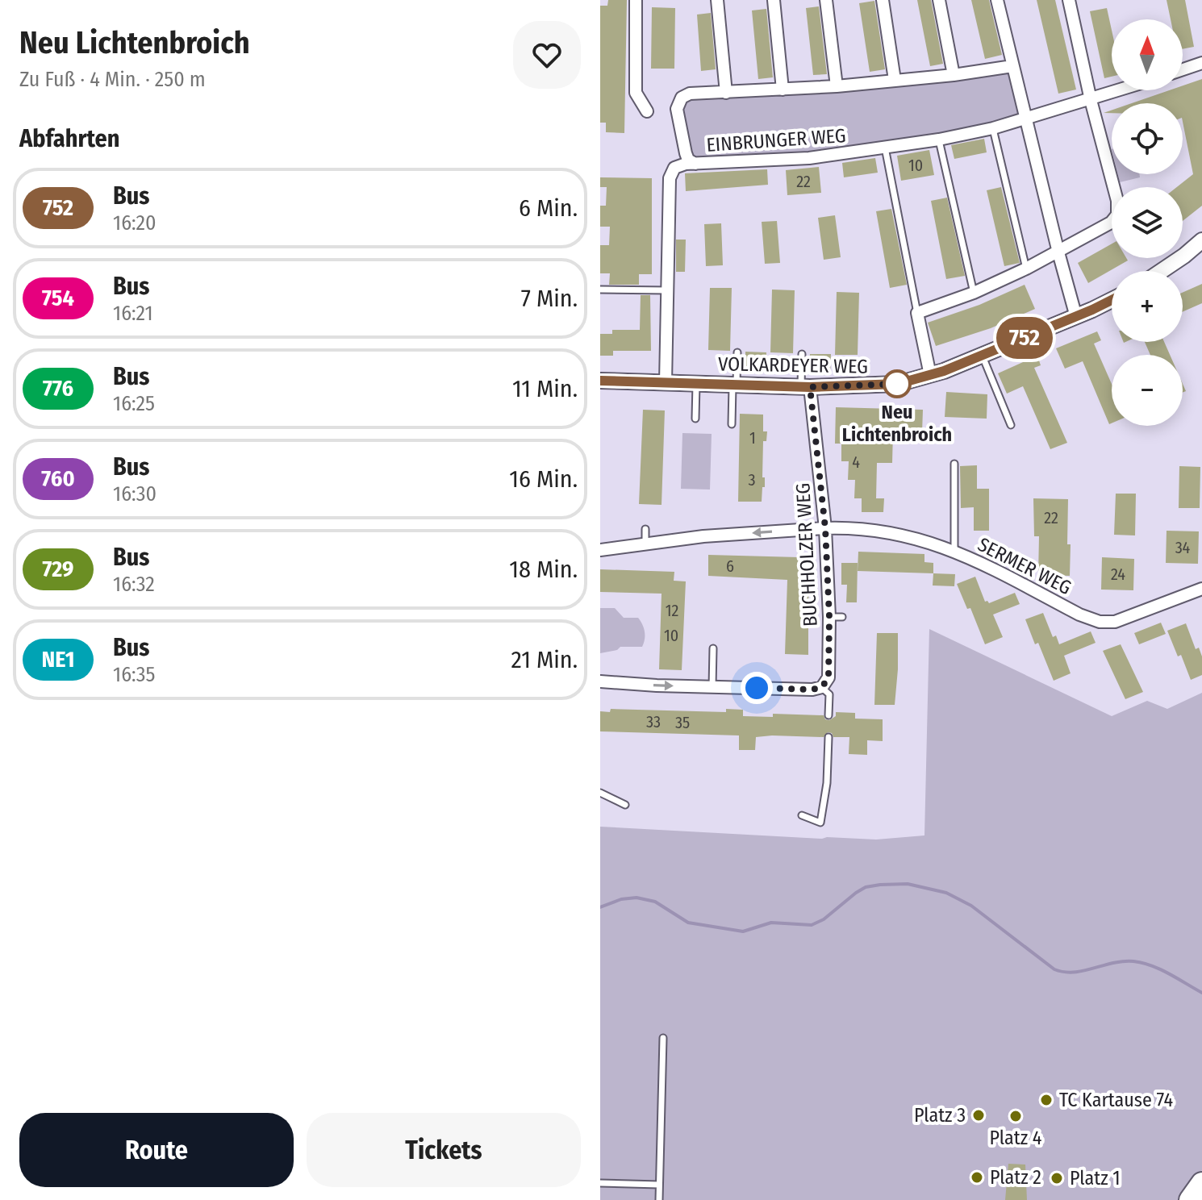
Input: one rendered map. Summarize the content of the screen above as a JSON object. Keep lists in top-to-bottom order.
{
  "streets": {
    "street": [
      "EINBRUNGER WEG",
      "VOLKARDEYER WEG",
      "BUCHHOLZER WEG",
      "SERMER WEG"
    ]
  },
  "crossings": [
    ["EINBRUNGER WEG", "VOLKARDEYER WEG"],
    ["VOLKARDEYER WEG", "BUCHHOLZER WEG"],
    ["BUCHHOLZER WEG", "SERMER WEG"]
  ],
  "places": [
    "Neu Lichtenbroich",
    "TC Kartause 74",
    "Platz 3",
    "Platz 4",
    "Platz 2",
    "Platz 1"
  ],
  "lines": ["bus line 752"],
  "house_numbers": [
    "10",
    "22",
    "1",
    "4",
    "3",
    "22",
    "34",
    "6",
    "24",
    "12",
    "10",
    "33",
    "35"
  ],
  "north": "top",
  "page": {
    "heading": [
      ["Neu Lichtenbroich", "Zu Fuß · 4 Min. · 250 m"],
      "Abfahrten"
    ],
    "on_map": "752",
    "map_buttons": ["+", "−"],
    "list": [
      {
        "mark": "752",
        "name": "Bus",
        "note": "16:20",
        "value": "6 Min."
      },
      {
        "mark": "754",
        "name": "Bus",
        "note": "16:21",
        "value": "7 Min."
      },
      {
        "mark": "776",
        "name": "Bus",
        "note": "16:25",
        "value": "11 Min."
      },
      {
        "mark": "760",
        "name": "Bus",
        "note": "16:30",
        "value": "16 Min."
      },
      {
        "mark": "729",
        "name": "Bus",
        "note": "16:32",
        "value": "18 Min."
      },
      {
        "mark": "NE1",
        "name": "Bus",
        "note": "16:35",
        "value": "21 Min."
      }
    ],
    "buttons": ["Route", "Tickets"]
  }
}
